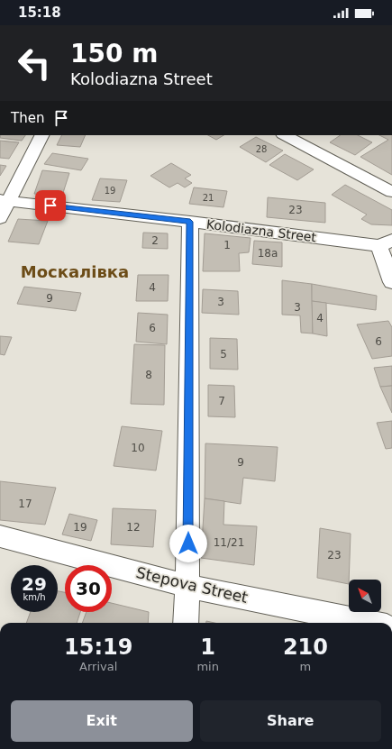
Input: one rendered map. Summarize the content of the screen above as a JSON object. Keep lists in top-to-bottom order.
{
  "streets": {
    "street": ["Kolodiazna Street", "Stepova Street"]
  },
  "districts": ["Москалівка"],
  "house_numbers": [
    "28",
    "19",
    "21",
    "23",
    "2",
    "1",
    "18а",
    "4",
    "9",
    "3",
    "3",
    "4",
    "6",
    "6",
    "5",
    "8",
    "7",
    "10",
    "9",
    "17",
    "19",
    "12",
    "11/21",
    "23"
  ],
  "north": "top left",
  "page": {
    "status": "15:18",
    "turn": ["150 m", "Kolodiazna Street"],
    "then": "Then",
    "speed": "29 km/h",
    "limit": "30",
    "eta": [
      "15:19",
      "Arrival",
      "1",
      "min",
      "210",
      "m"
    ],
    "buttons": ["Exit", "Share"]
  }
}
